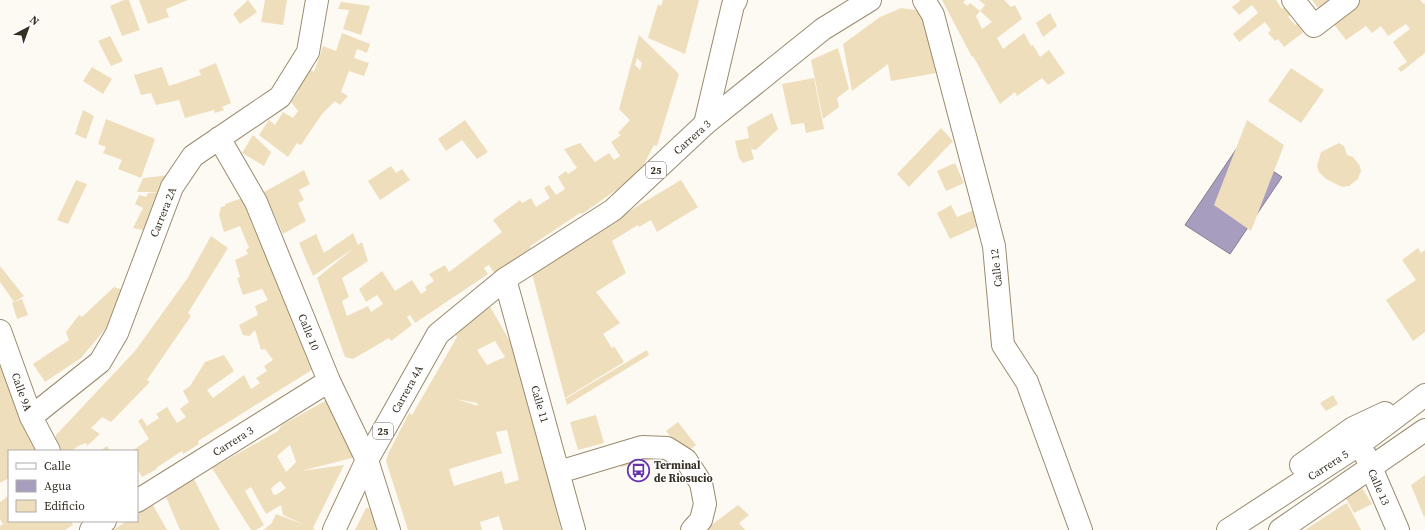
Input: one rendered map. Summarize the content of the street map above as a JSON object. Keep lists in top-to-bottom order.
{
  "streets": {
    "street": [
      "Carrera 3",
      "25",
      "Carrera 2A",
      "Calle 12",
      "Calle 10",
      "Carrera 4A",
      "Calle 9A",
      "Calle 11",
      "Carrera 5",
      "Calle 13"
    ]
  },
  "crossings": [
    ["Carrera 3", "Calle 10"],
    ["Carrera 3", "Carrera 4A"],
    ["Carrera 3", "Calle 11"],
    ["Carrera 2A", "Calle 10"],
    ["Carrera 2A", "Calle 9A"],
    ["Calle 10", "Carrera 4A"],
    ["Carrera 5", "Calle 13"]
  ],
  "places": {
    "bus stop": ["Terminal de Riosucio"]
  },
  "legend": ["Calle", "Agua", "Edificio"],
  "north": "top right"
}
